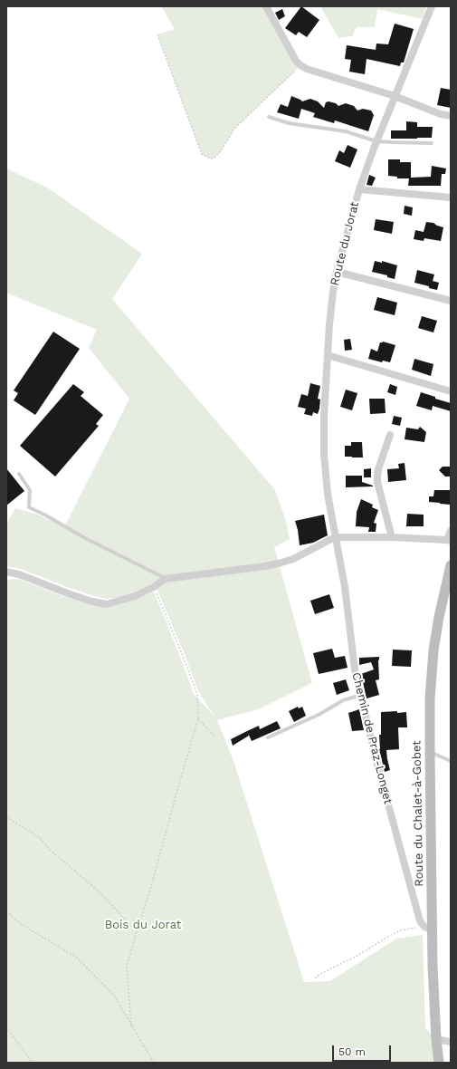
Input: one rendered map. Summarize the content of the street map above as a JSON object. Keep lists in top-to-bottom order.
{
  "streets": {
    "main road": ["Route du Chalet-à-Gobet"],
    "street": ["Route du Jorat", "Chemin de Praz-Longet"]
  },
  "crossings": [
    ["Route du Jorat", "Chemin de Praz-Longet"],
    ["Chemin de Praz-Longet", "Route du Chalet-à-Gobet"]
  ],
  "parks": ["Bois du Jorat"],
  "scale_bar": "50 m"
}
